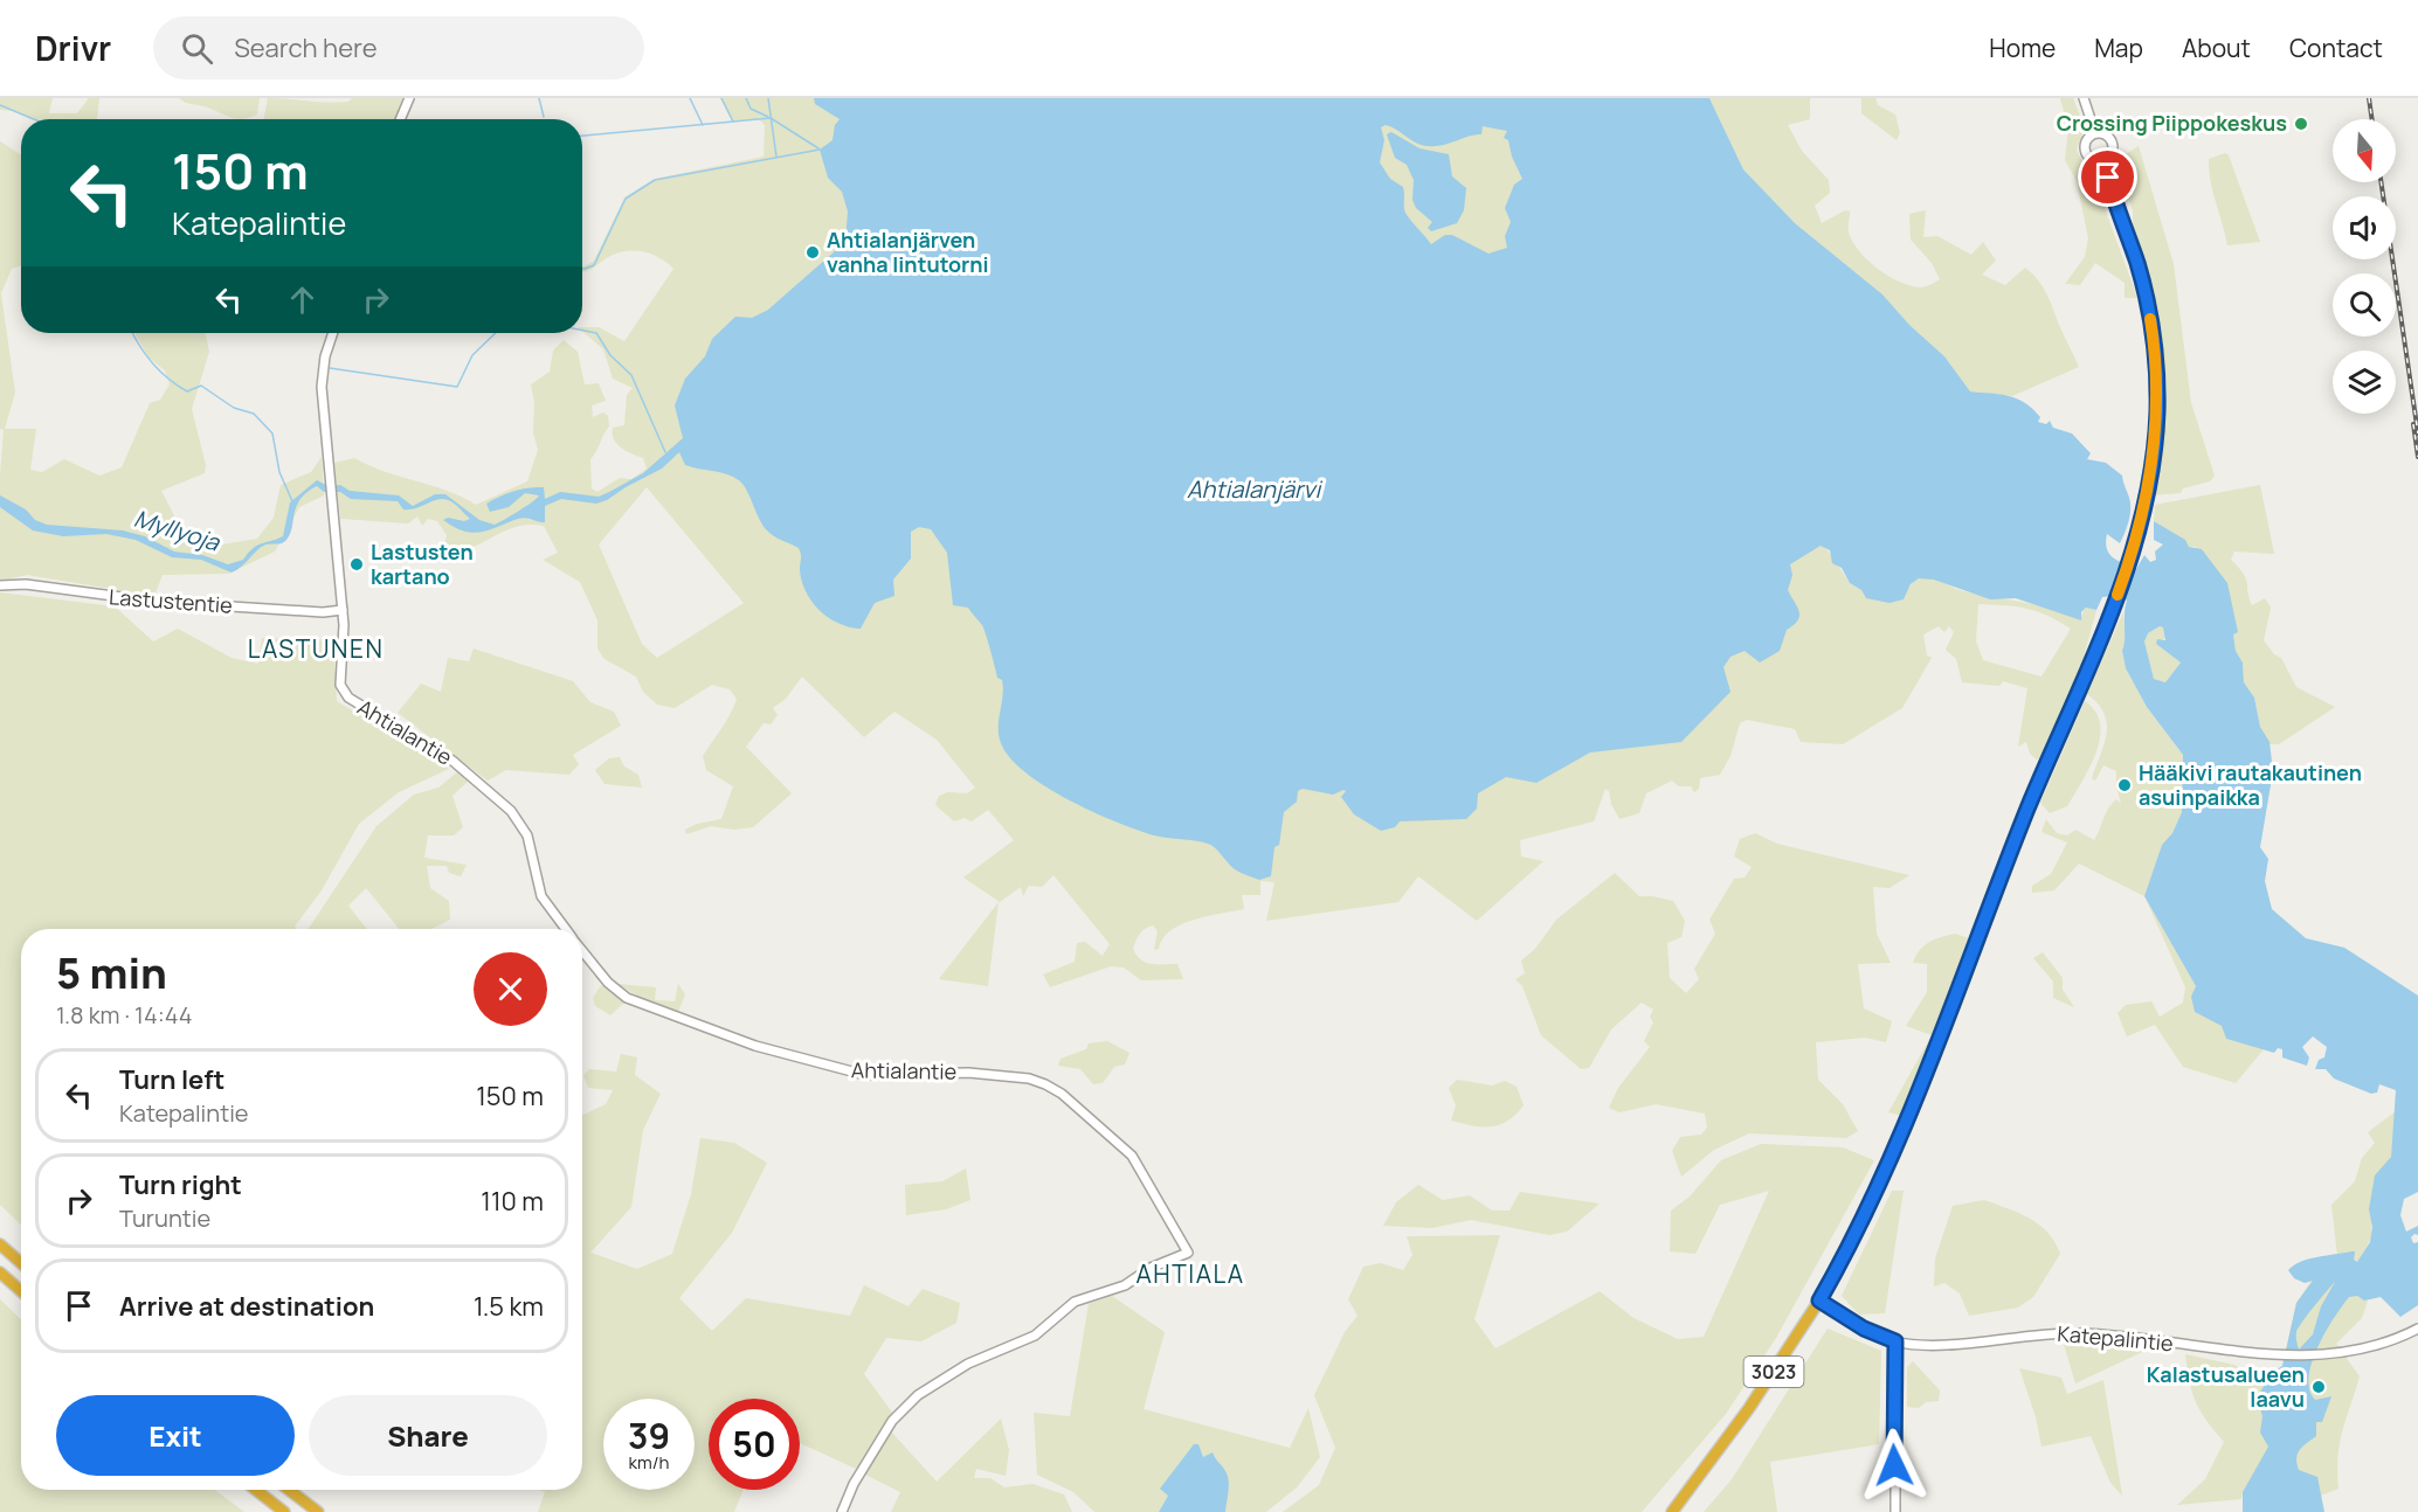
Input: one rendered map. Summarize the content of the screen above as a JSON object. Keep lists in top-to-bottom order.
{
  "streets": {
    "highway": ["3023"],
    "street": ["Lastustentie", "Ahtialantie", "Katepalintie"]
  },
  "crossings": [
    ["Lastustentie", "Ahtialantie"],
    ["Katepalintie", "3023"]
  ],
  "districts": ["LASTUNEN", "AHTIALA"],
  "water": ["Ahtialanjärvi", "Myllyoja"],
  "places": [
    "Crossing Piippokeskus",
    "Ahtialanjärven vanha lintutorni",
    "Lastusten kartano",
    "Hääkivi rautakautinen asuinpaikka",
    "Kalastusalueen laavu"
  ],
  "north": "bottom",
  "page": {
    "header": "Drivr",
    "search": "Search here",
    "nav": [
      "Home",
      "Map",
      "About",
      "Contact"
    ],
    "turn": ["150 m", "Katepalintie"],
    "heading": ["5 min", "1.8 km · 14:44"],
    "list": [
      {
        "name": "Turn left",
        "note": "Katepalintie",
        "value": "150 m"
      },
      {
        "name": "Turn right",
        "note": "Turuntie",
        "value": "110 m"
      },
      {
        "name": "Arrive at destination",
        "value": "1.5 km"
      }
    ],
    "buttons": ["Exit", "Share"],
    "speed": "39 km/h",
    "limit": "50"
  }
}
